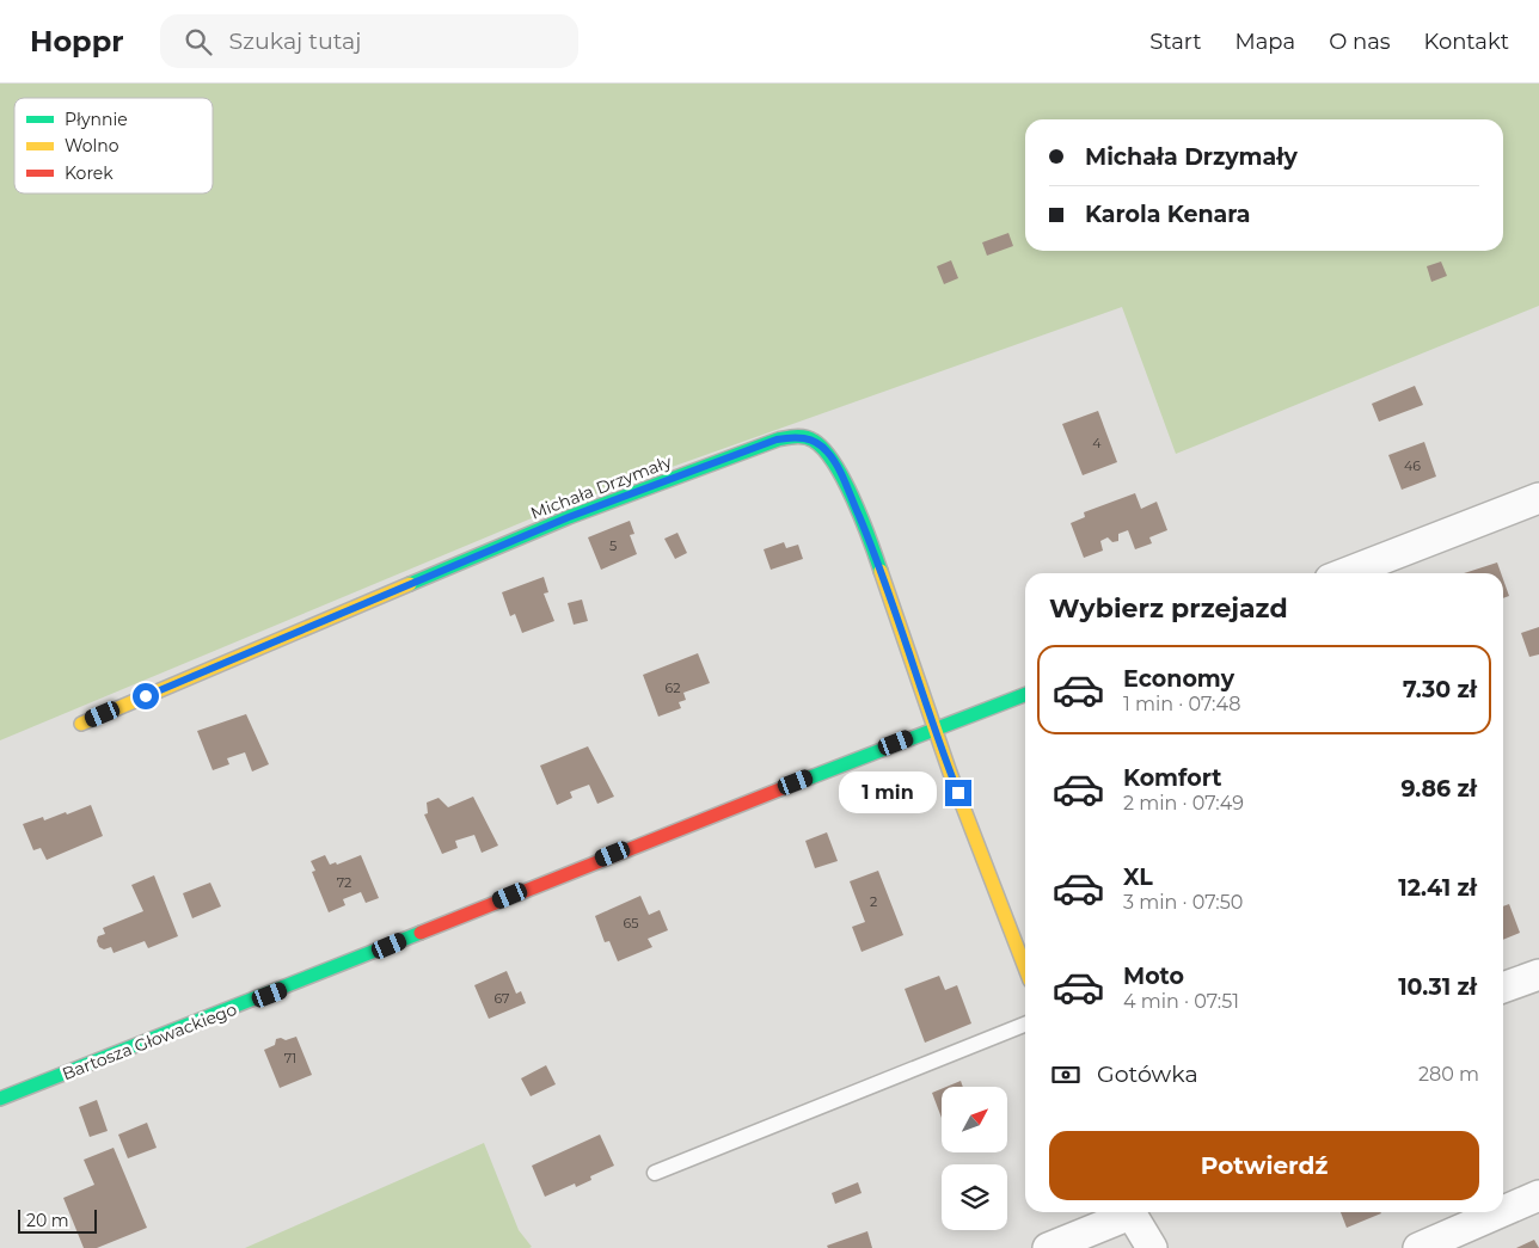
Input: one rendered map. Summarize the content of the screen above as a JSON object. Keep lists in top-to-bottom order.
{
  "streets": {
    "street": ["Michała Drzymały", "Bartosza Głowackiego"]
  },
  "crossings": [
    ["Michała Drzymały", "Bartosza Głowackiego"]
  ],
  "house_numbers": [
    "4",
    "46",
    "5",
    "62",
    "72",
    "2",
    "65",
    "67",
    "71"
  ],
  "legend": ["Płynnie", "Wolno", "Korek"],
  "scale_bar": "20 m",
  "north": "top right",
  "page": {
    "header": "Hoppr",
    "search": "Szukaj tutaj",
    "nav": [
      "Start",
      "Mapa",
      "O nas",
      "Kontakt"
    ],
    "banner": ["Michała Drzymały", "Karola Kenara"],
    "heading": "Wybierz przejazd",
    "list": [
      {
        "name": "Economy",
        "note": "1 min · 07:48",
        "value": "7.30 zł"
      },
      {
        "name": "Komfort",
        "note": "2 min · 07:49",
        "value": "9.86 zł"
      },
      {
        "name": "XL",
        "note": "3 min · 07:50",
        "value": "12.41 zł"
      },
      {
        "name": "Moto",
        "note": "4 min · 07:51",
        "value": "10.31 zł"
      }
    ],
    "bubble": "1 min",
    "pay": ["Gotówka", "280 m"],
    "buttons": "Potwierdź",
    "scale": "20 m"
  }
}
